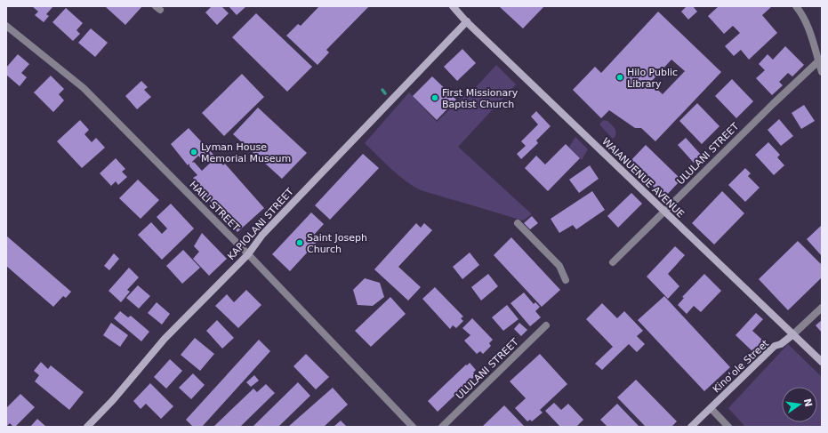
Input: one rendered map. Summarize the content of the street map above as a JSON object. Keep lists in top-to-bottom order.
{
  "streets": {
    "street": [
      "ULULANI STREET",
      "WAIANUENUE AVENUE",
      "HAILI STREET",
      "KAPIOLANI STREET",
      "Kinoʻole Street"
    ]
  },
  "crossings": [
    ["ULULANI STREET", "WAIANUENUE AVENUE"],
    ["WAIANUENUE AVENUE", "KAPIOLANI STREET"],
    ["WAIANUENUE AVENUE", "Kinoʻole Street"],
    ["HAILI STREET", "KAPIOLANI STREET"]
  ],
  "places": [
    "Hilo Public Library",
    "First Missionary Baptist Church",
    "Lyman House Memorial Museum",
    "Saint Joseph Church"
  ],
  "north": "right"
}
